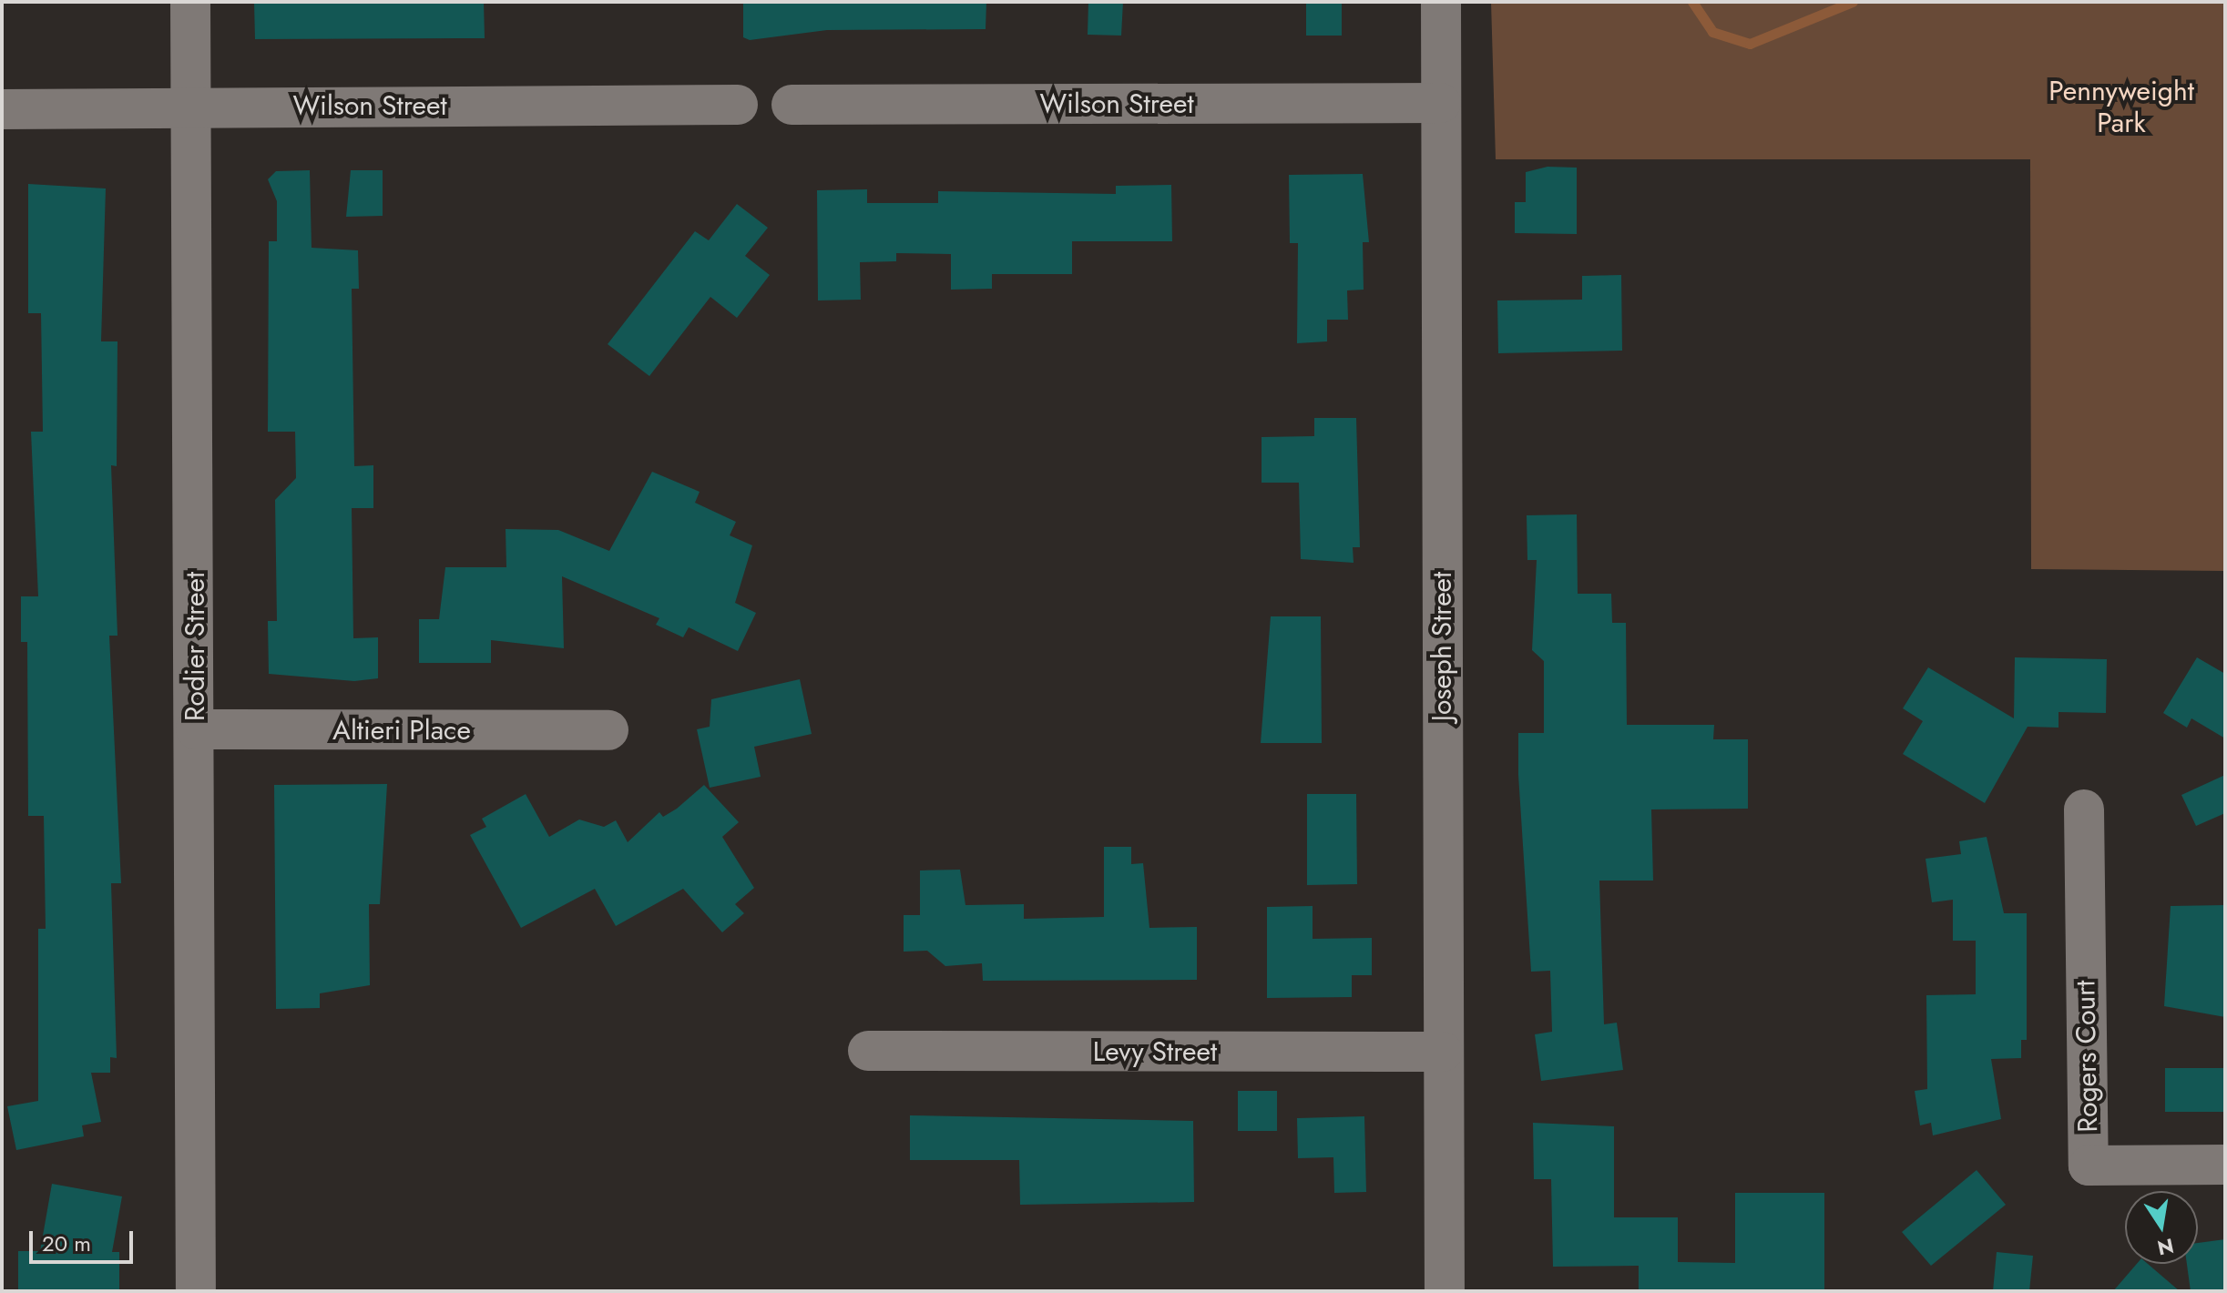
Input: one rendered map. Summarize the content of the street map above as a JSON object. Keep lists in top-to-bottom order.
{
  "streets": {
    "street": [
      "Wilson Street",
      "Rodier Street",
      "Joseph Street",
      "Altieri Place",
      "Levy Street",
      "Rogers Court"
    ]
  },
  "crossings": [
    ["Wilson Street", "Rodier Street"],
    ["Wilson Street", "Joseph Street"],
    ["Rodier Street", "Altieri Place"],
    ["Joseph Street", "Levy Street"]
  ],
  "parks": ["Pennyweight Park"],
  "scale_bar": "20 m",
  "north": "bottom"
}
